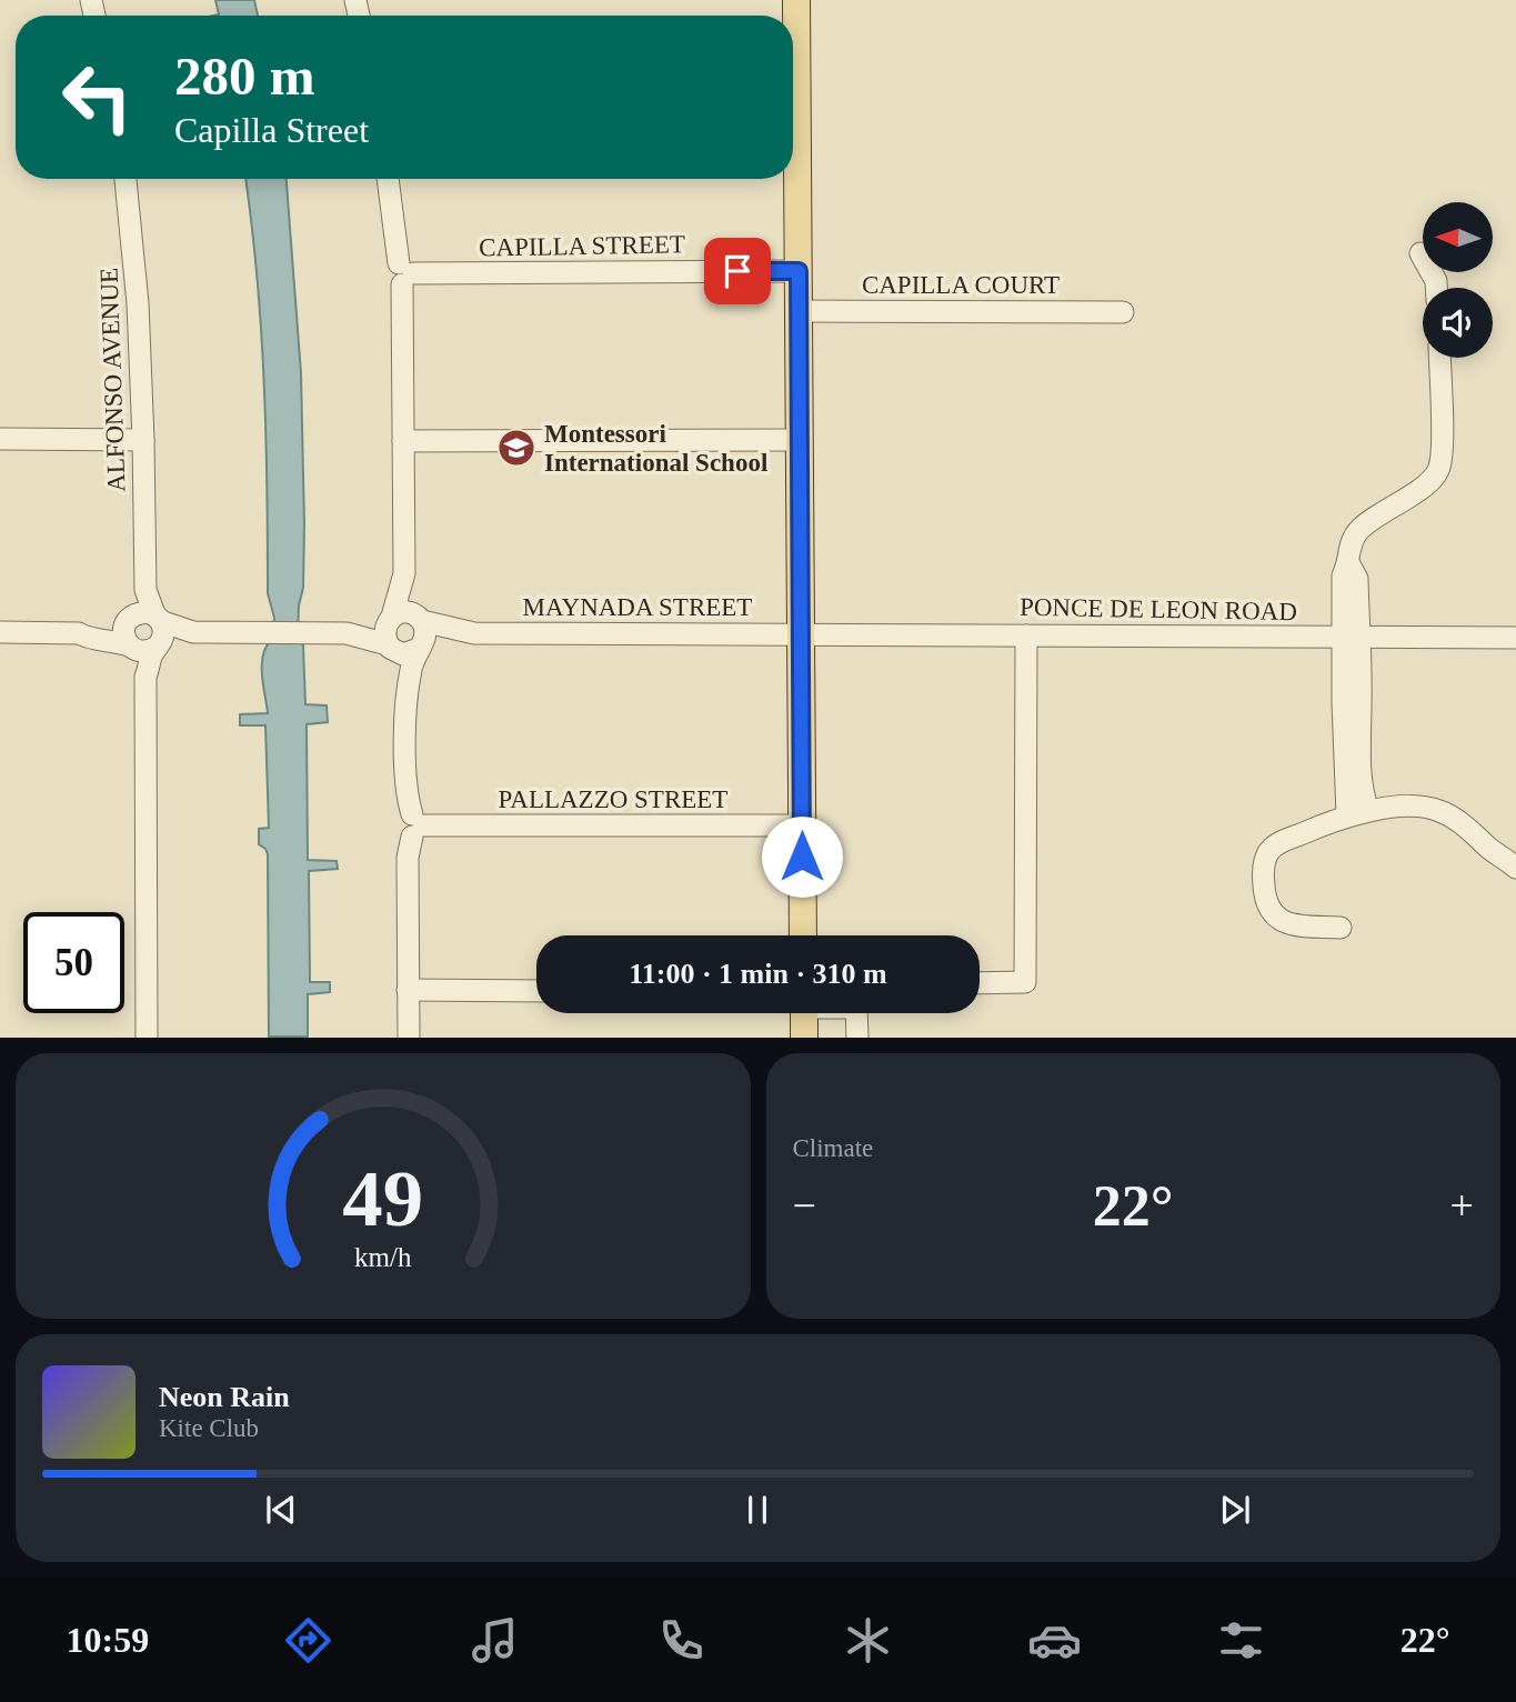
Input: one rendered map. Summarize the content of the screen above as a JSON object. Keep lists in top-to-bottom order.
{
  "streets": {
    "street": [
      "CAPILLA STREET",
      "CAPILLA COURT",
      "ALFONSO AVENUE",
      "MAYNADA STREET",
      "PONCE DE LEON ROAD",
      "PALLAZZO STREET"
    ]
  },
  "crossings": [
    ["MAYNADA STREET", "PONCE DE LEON ROAD"]
  ],
  "places": {
    "school or university": ["Montessori International School"]
  },
  "north": "left",
  "page": {
    "turn": ["280 m", "Capilla Street"],
    "limit": "50",
    "trip": "11:00 · 1 min · 310 m",
    "tile": "Climate",
    "heat": ["−", "22°", "+"],
    "song": ["Neon Rain", "Kite Club"],
    "tabs": ["10:59", "22°"],
    "gauge": ["49", "km/h"]
  }
}
